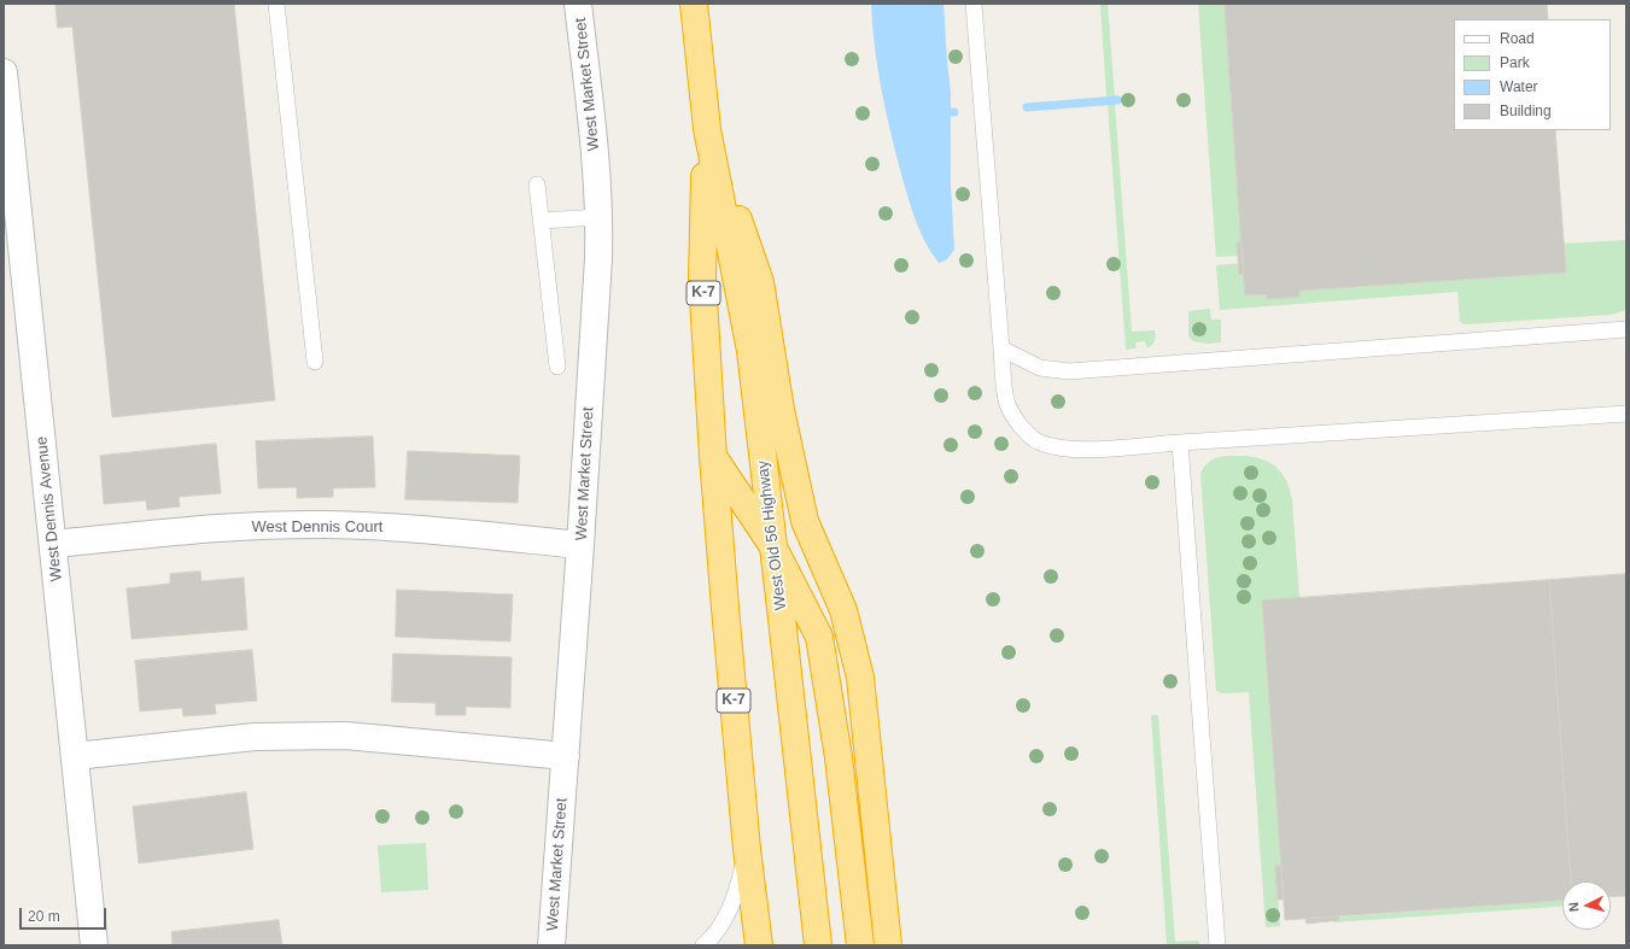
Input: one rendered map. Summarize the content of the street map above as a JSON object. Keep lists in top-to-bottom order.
{
  "streets": {
    "highway": ["K-7", "West Old 56 Highway"],
    "street": ["West Market Street", "West Dennis Avenue", "West Dennis Court"]
  },
  "crossings": [
    ["West Market Street", "West Dennis Court"],
    ["West Dennis Avenue", "West Dennis Court"]
  ],
  "legend": [
    "Road",
    "Park",
    "Water",
    "Building"
  ],
  "scale_bar": "20 m",
  "north": "left"
}
